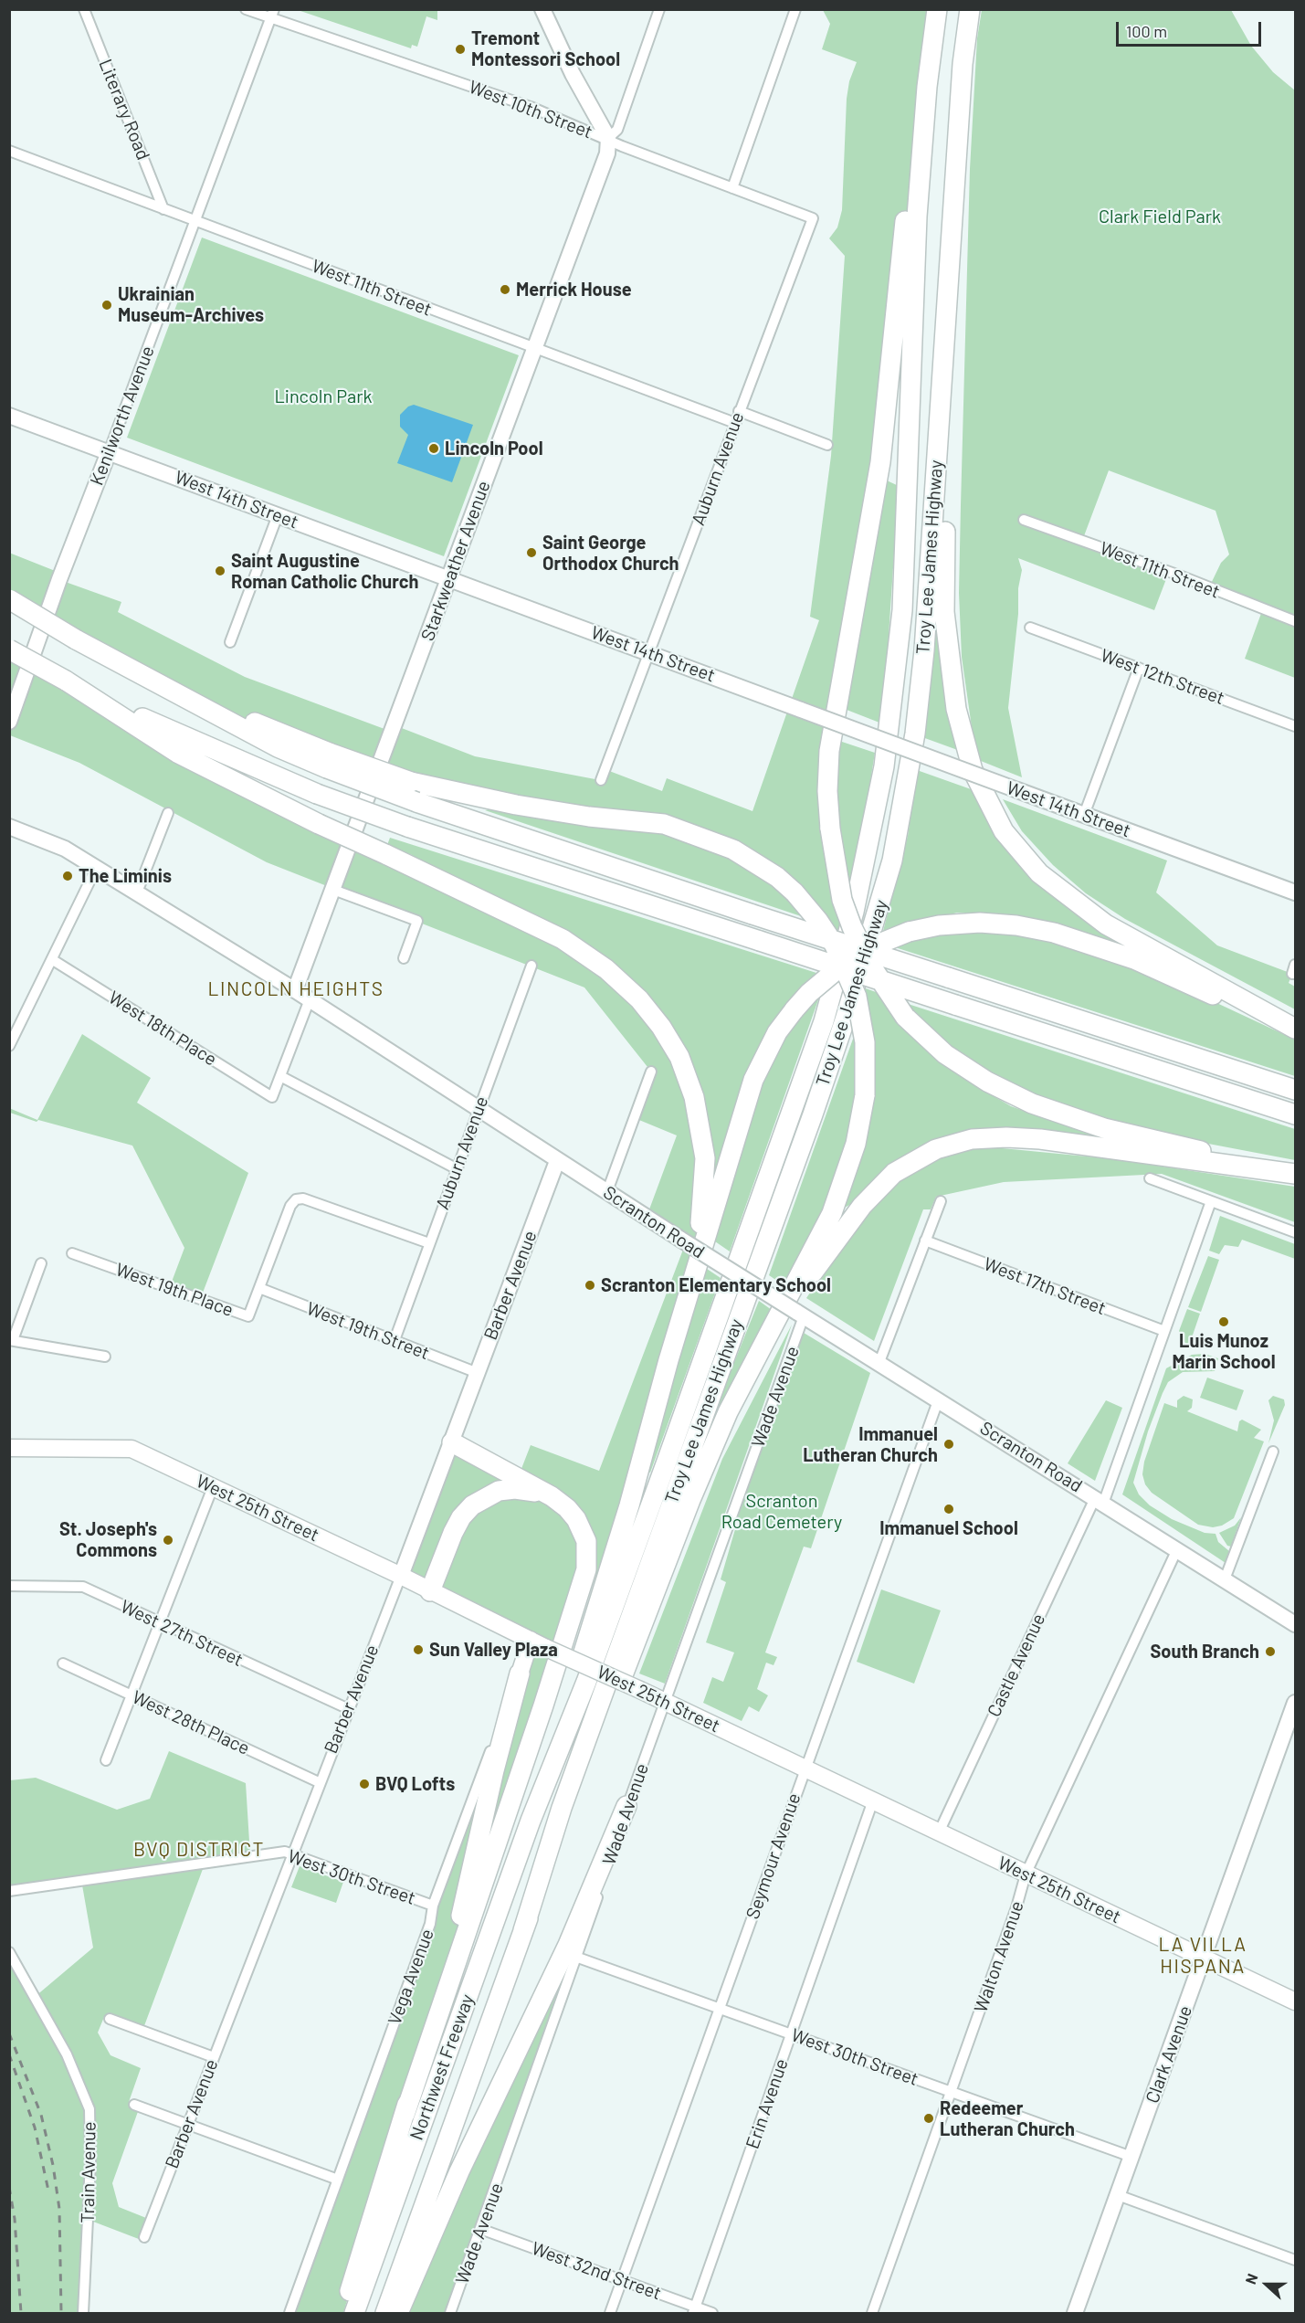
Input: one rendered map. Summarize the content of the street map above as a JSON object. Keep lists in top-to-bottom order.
{
  "streets": {
    "highway": ["Troy Lee James Highway", "Northwest Freeway"],
    "main road": ["West 25th Street", "Vega Avenue"],
    "street": [
      "Literary Road",
      "West 10th Street",
      "West 11th Street",
      "Kenilworth Avenue",
      "Auburn Avenue",
      "West 14th Street",
      "Starkweather Avenue",
      "West 12th Street",
      "West 18th Place",
      "Scranton Road",
      "Barber Avenue",
      "West 17th Street",
      "West 19th Place",
      "West 19th Street",
      "Wade Avenue",
      "West 27th Street",
      "Castle Avenue",
      "West 28th Place",
      "Seymour Avenue",
      "West 30th Street",
      "Walton Avenue",
      "Clark Avenue",
      "Erin Avenue",
      "Train Avenue",
      "West 32nd Street"
    ]
  },
  "crossings": [
    ["Literary Road", "West 11th Street"],
    ["West 10th Street", "Kenilworth Avenue"],
    ["West 10th Street", "Auburn Avenue"],
    ["West 10th Street", "Starkweather Avenue"],
    ["West 11th Street", "Kenilworth Avenue"],
    ["West 11th Street", "Auburn Avenue"],
    ["West 11th Street", "Starkweather Avenue"],
    ["Kenilworth Avenue", "West 14th Street"],
    ["Auburn Avenue", "West 14th Street"],
    ["Auburn Avenue", "Scranton Road"],
    ["Auburn Avenue", "West 19th Street"],
    ["West 14th Street", "Starkweather Avenue"],
    ["Troy Lee James Highway", "Northwest Freeway"],
    ["Starkweather Avenue", "Scranton Road"],
    ["Scranton Road", "Barber Avenue"],
    ["Scranton Road", "Wade Avenue"],
    ["Scranton Road", "Castle Avenue"],
    ["Scranton Road", "Seymour Avenue"],
    ["Scranton Road", "Walton Avenue"],
    ["Barber Avenue", "West 19th Street"],
    ["Barber Avenue", "West 25th Street"],
    ["Barber Avenue", "West 27th Street"],
    ["Barber Avenue", "West 28th Place"],
    ["Barber Avenue", "West 30th Street"],
    ["West 17th Street", "Castle Avenue"],
    ["West 19th Place", "West 19th Street"],
    ["Wade Avenue", "West 25th Street"],
    ["Wade Avenue", "West 30th Street"],
    ["Wade Avenue", "West 32nd Street"],
    ["West 25th Street", "Castle Avenue"],
    ["West 25th Street", "Seymour Avenue"],
    ["West 25th Street", "Walton Avenue"],
    ["West 25th Street", "Vega Avenue"],
    ["West 25th Street", "Clark Avenue"],
    ["West 25th Street", "Erin Avenue"],
    ["Seymour Avenue", "West 30th Street"],
    ["Seymour Avenue", "West 32nd Street"],
    ["West 30th Street", "Walton Avenue"],
    ["West 30th Street", "Vega Avenue"],
    ["West 30th Street", "Clark Avenue"],
    ["West 30th Street", "Erin Avenue"],
    ["Erin Avenue", "West 32nd Street"]
  ],
  "districts": ["LINCOLN HEIGHTS", "BVQ DISTRICT", "LA VILLA HISPANA"],
  "parks": ["Clark Field Park", "Lincoln Park", "Scranton Road Cemetery"],
  "places": [
    "Tremont Montessori School",
    "Merrick House",
    "Ukrainian Museum-Archives",
    "Lincoln Pool",
    "Saint George Orthodox Church",
    "Saint Augustine Roman Catholic Church",
    "The Liminis",
    "Scranton Elementary School",
    "Luis Munoz Marin School",
    "Immanuel Lutheran Church",
    "Immanuel School",
    "St. Joseph's Commons",
    "Sun Valley Plaza",
    "South Branch",
    "BVQ Lofts",
    "Redeemer Lutheran Church"
  ],
  "scale_bar": "100 m",
  "north": "left"
}
